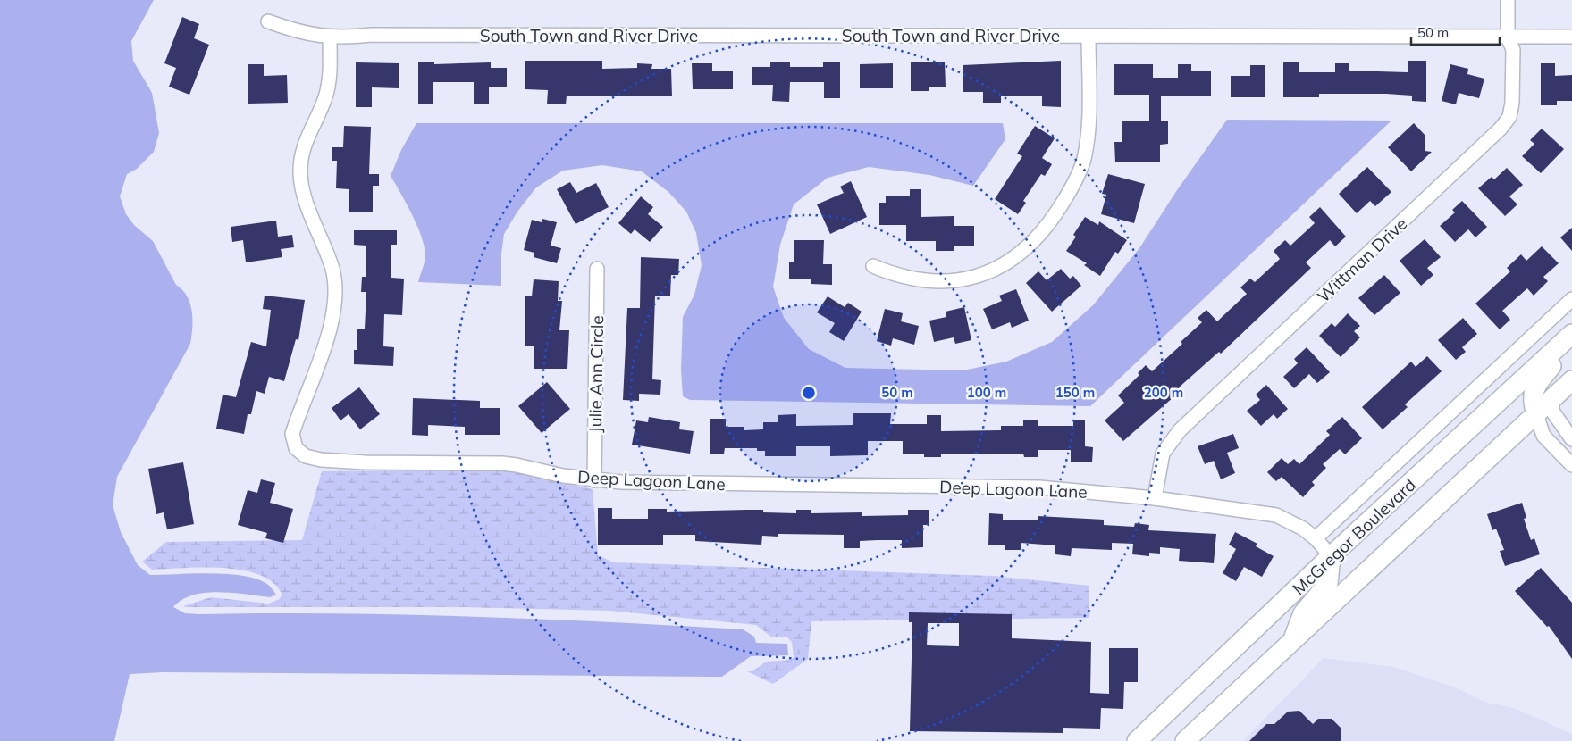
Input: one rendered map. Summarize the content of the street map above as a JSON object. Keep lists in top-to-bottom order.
{
  "streets": {
    "main road": ["McGregor Boulevard"],
    "street": [
      "South Town and River Drive",
      "Wittman Drive",
      "Julie Ann Circle",
      "Deep Lagoon Lane"
    ]
  },
  "crossings": [
    ["South Town and River Drive", "Wittman Drive"],
    ["South Town and River Drive", "Deep Lagoon Lane"],
    ["Wittman Drive", "Deep Lagoon Lane"],
    ["Julie Ann Circle", "Deep Lagoon Lane"],
    ["Deep Lagoon Lane", "McGregor Boulevard"]
  ],
  "scale_bar": "50 m",
  "rings": [
    "50 m",
    "100 m",
    "150 m",
    "200 m"
  ]
}
